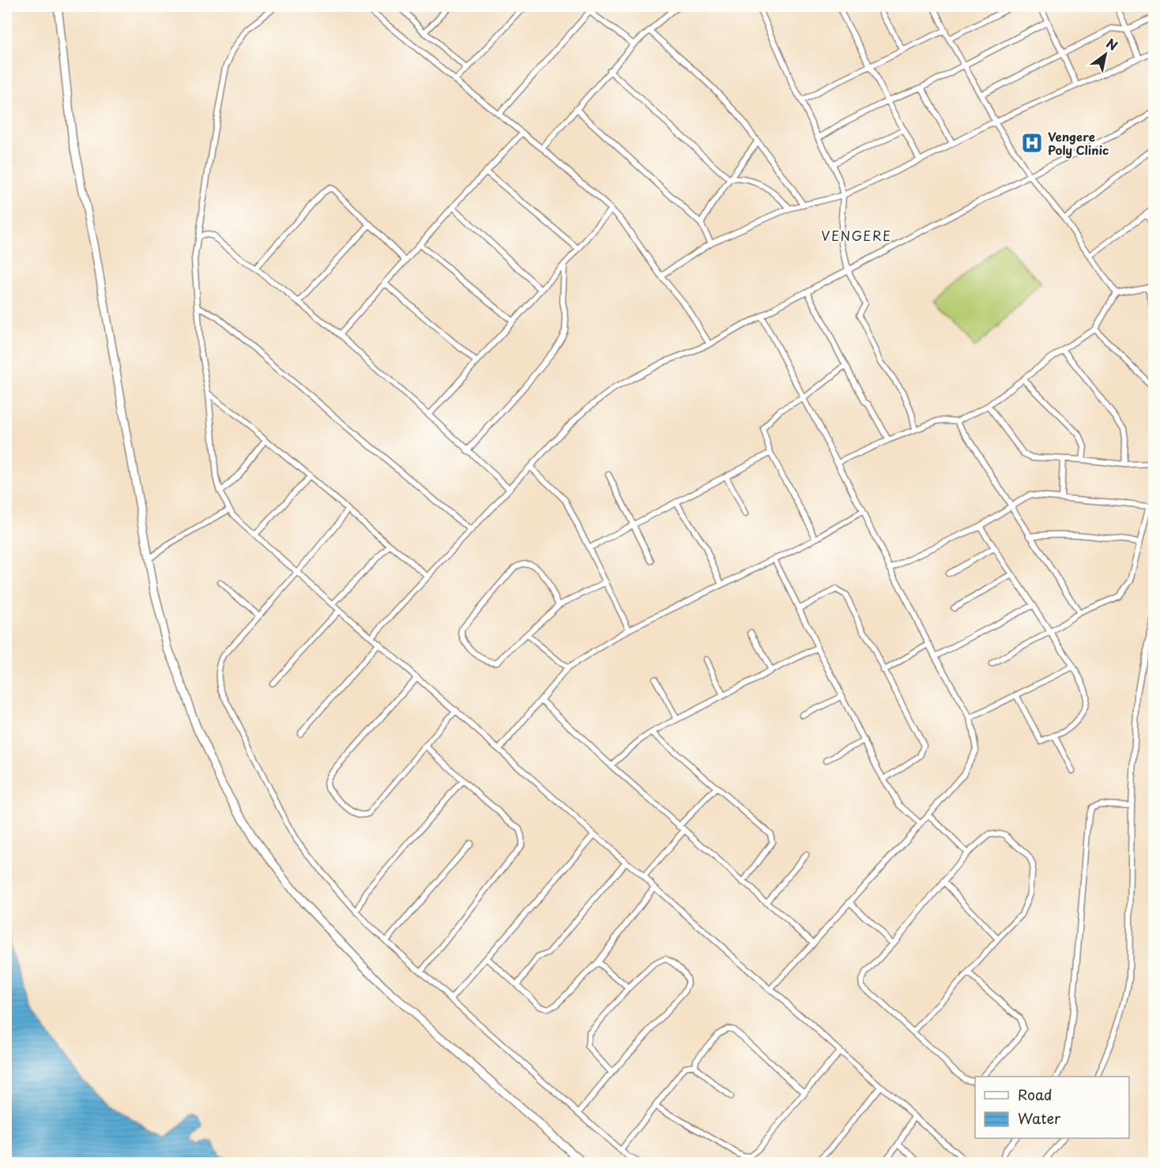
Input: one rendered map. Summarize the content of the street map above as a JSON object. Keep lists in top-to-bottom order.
{
  "districts": ["VENGERE"],
  "places": {
    "hospital": ["Vengere Poly Clinic"]
  },
  "legend": ["Road", "Water"],
  "north": "top right"
}
